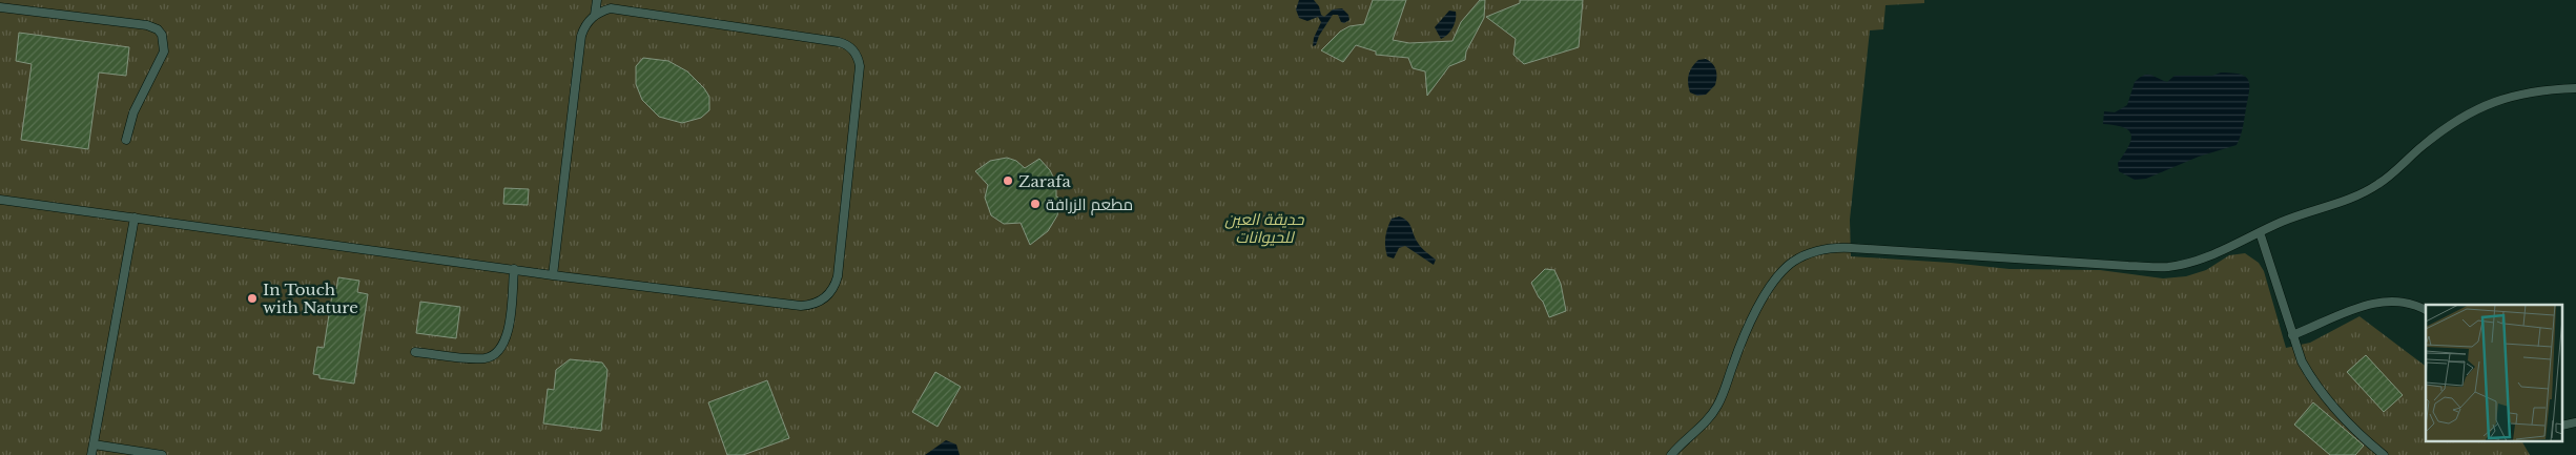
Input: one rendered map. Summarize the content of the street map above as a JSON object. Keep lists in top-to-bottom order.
{
  "parks": ["حديقة العين للحيوانات"],
  "places": ["Zarafa", "مطعم الزرافة", "In Touch with Nature"]
}
